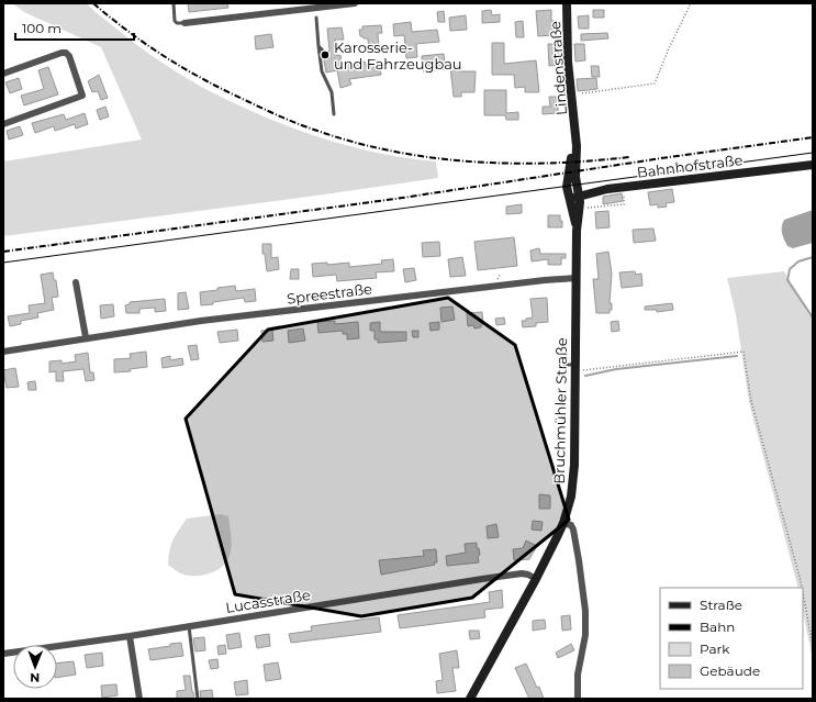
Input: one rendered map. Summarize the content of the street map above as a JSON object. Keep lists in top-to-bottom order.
{
  "streets": {
    "street": [
      "Lindenstraße",
      "Bahnhofstraße",
      "Spreestraße",
      "Bruchmühler Straße",
      "Lucasstraße"
    ]
  },
  "crossings": [
    ["Lindenstraße", "Bahnhofstraße"],
    ["Lindenstraße", "Bruchmühler Straße"],
    ["Bahnhofstraße", "Bruchmühler Straße"],
    ["Spreestraße", "Bruchmühler Straße"],
    ["Bruchmühler Straße", "Lucasstraße"]
  ],
  "places": ["Karosserie- und Fahrzeugbau"],
  "legend": [
    "Straße",
    "Bahn",
    "Park",
    "Gebäude"
  ],
  "scale_bar": "100 m",
  "north": "bottom"
}
